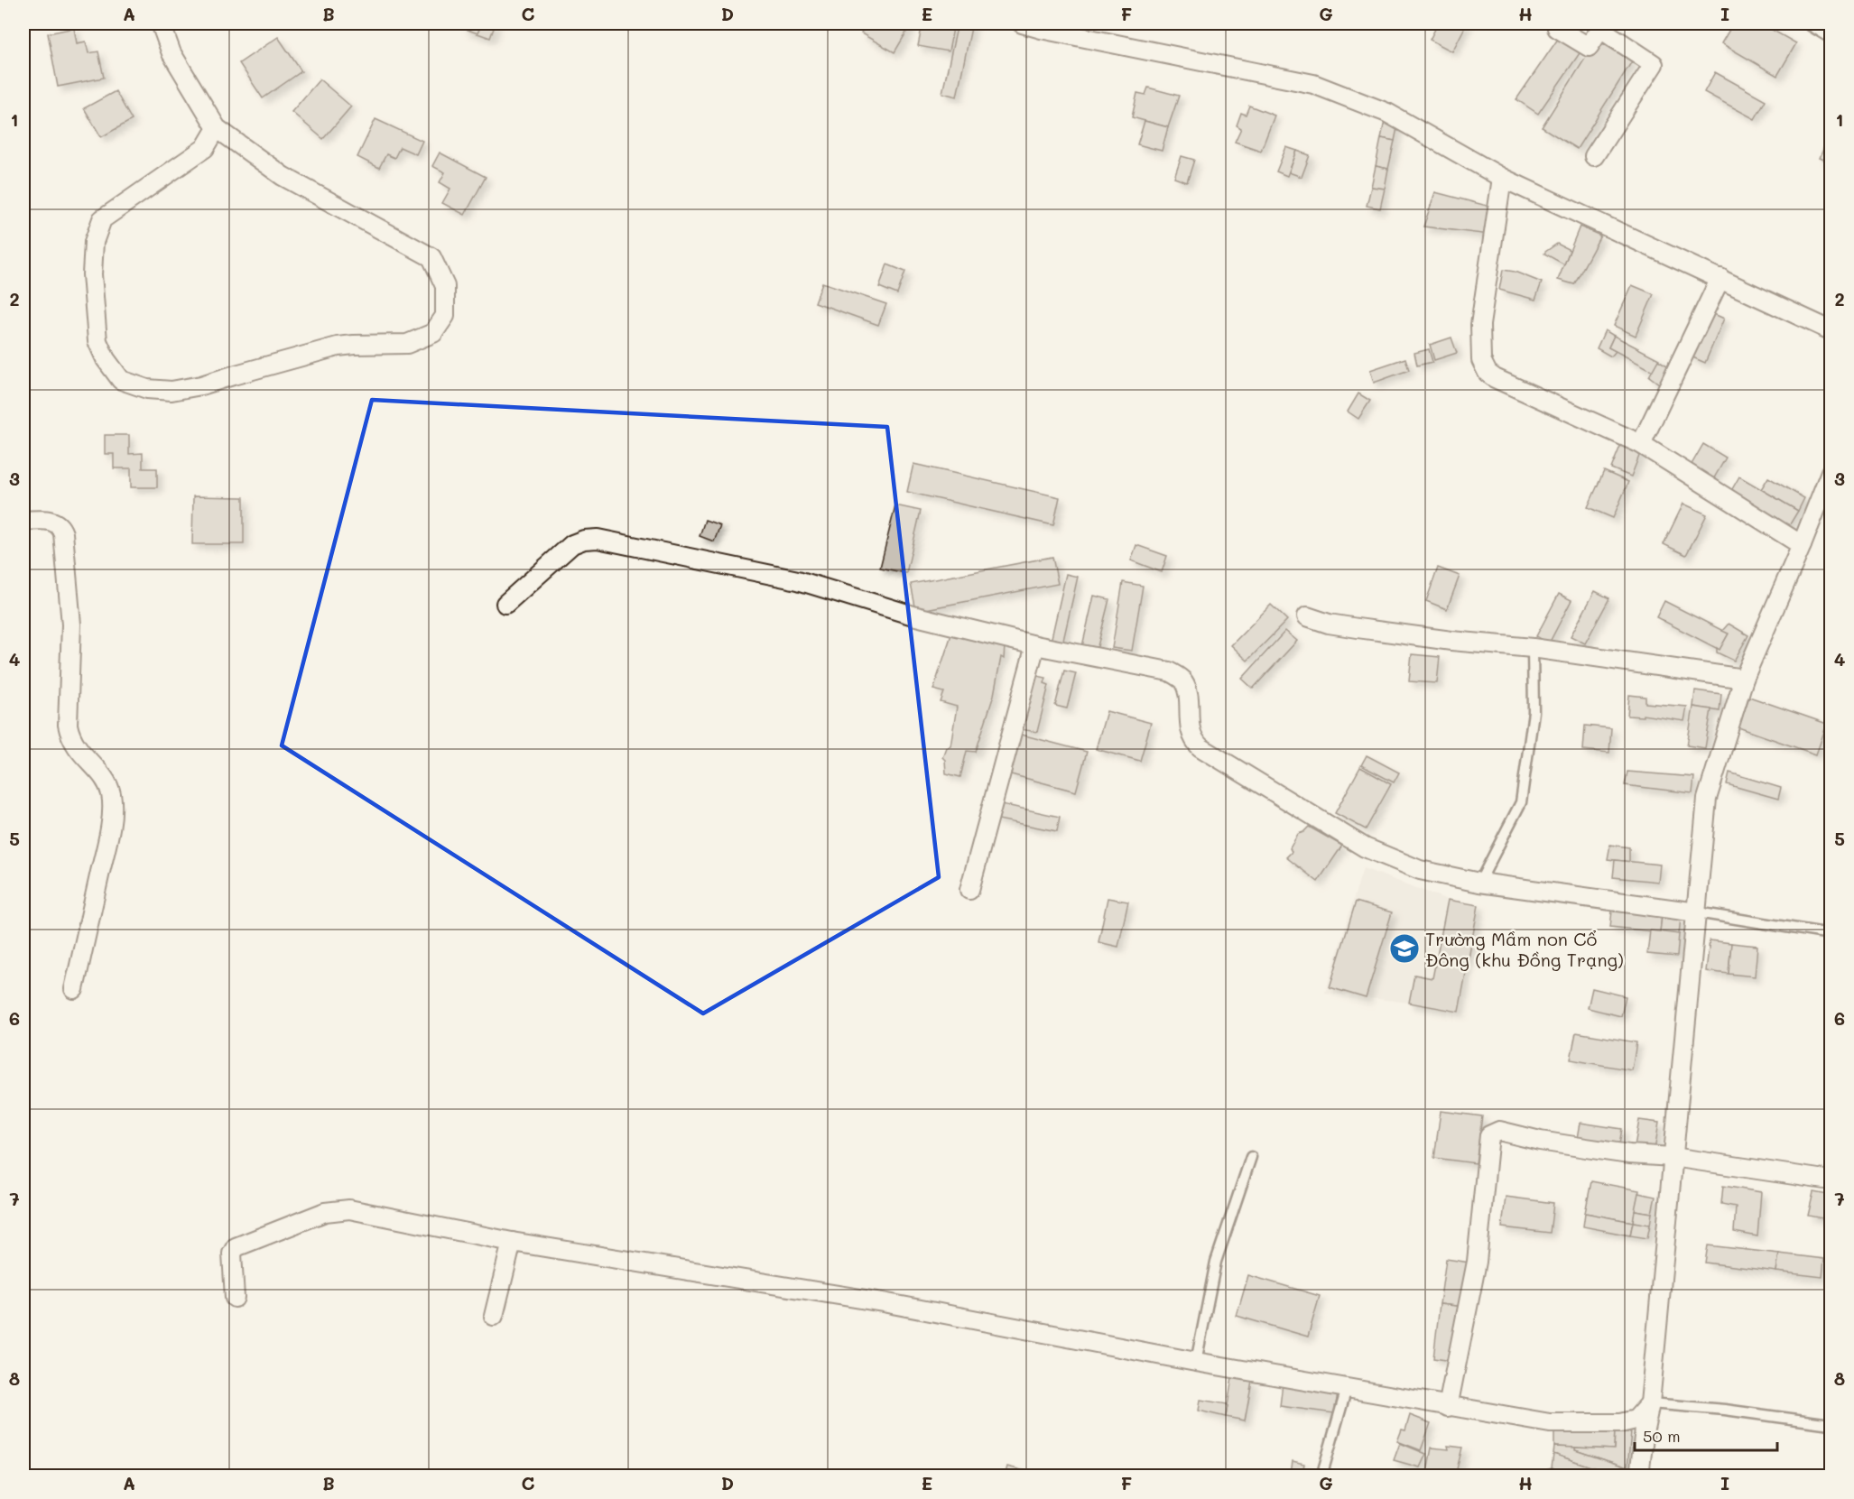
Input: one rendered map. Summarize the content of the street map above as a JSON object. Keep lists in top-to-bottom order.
{
  "places": {
    "school or university": ["Trường Mầm non Cổ Đông (khu Đồng Trạng)"]
  },
  "scale_bar": "50 m",
  "grid": {
    "columns": [
      "A",
      "B",
      "C",
      "D",
      "E",
      "F",
      "G",
      "H",
      "I"
    ],
    "rows": [
      "1",
      "2",
      "3",
      "4",
      "5",
      "6",
      "7",
      "8"
    ]
  }
}
